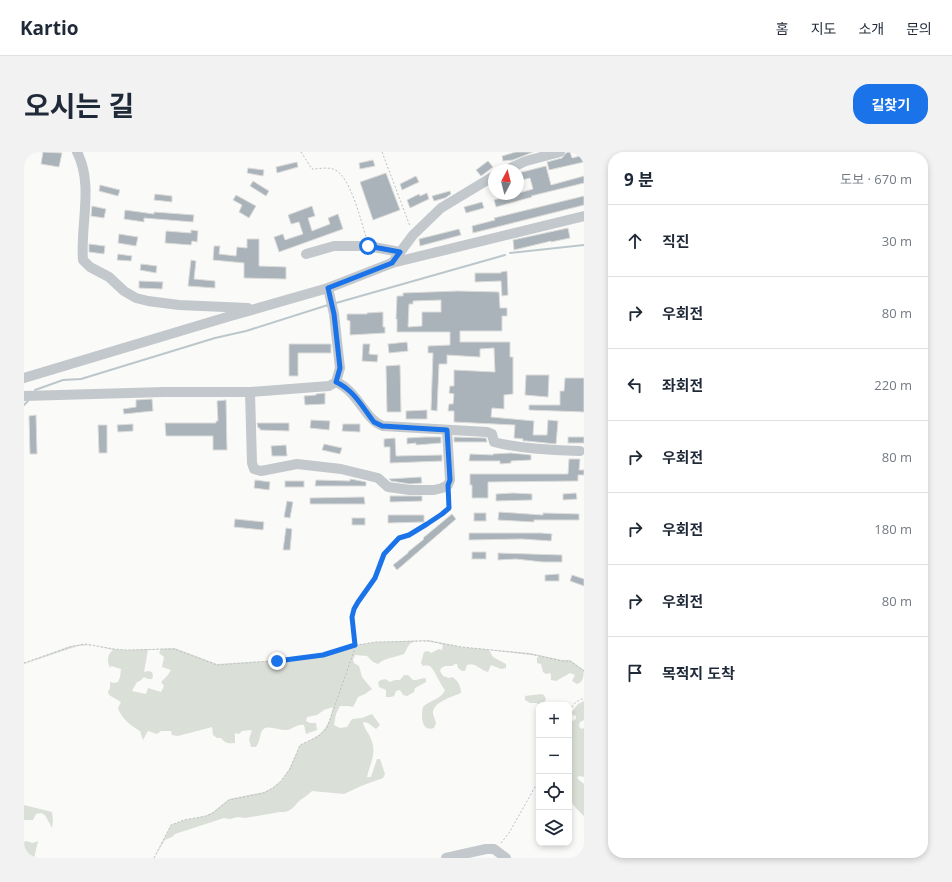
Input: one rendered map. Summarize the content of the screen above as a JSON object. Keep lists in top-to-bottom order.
{
  "north": "top",
  "page": {
    "header": "Kartio",
    "nav": [
      "홈",
      "지도",
      "소개",
      "문의"
    ],
    "title": "오시는 길",
    "buttons": "길찾기",
    "heading": ["9 분", "도보 · 670 m"],
    "list": [
      ["직진", "30 m"],
      ["우회전", "80 m"],
      ["좌회전", "220 m"],
      ["우회전", "80 m"],
      ["우회전", "180 m"],
      ["우회전", "80 m"],
      "목적지 도착"
    ],
    "map_buttons": ["+", "−"]
  }
}
